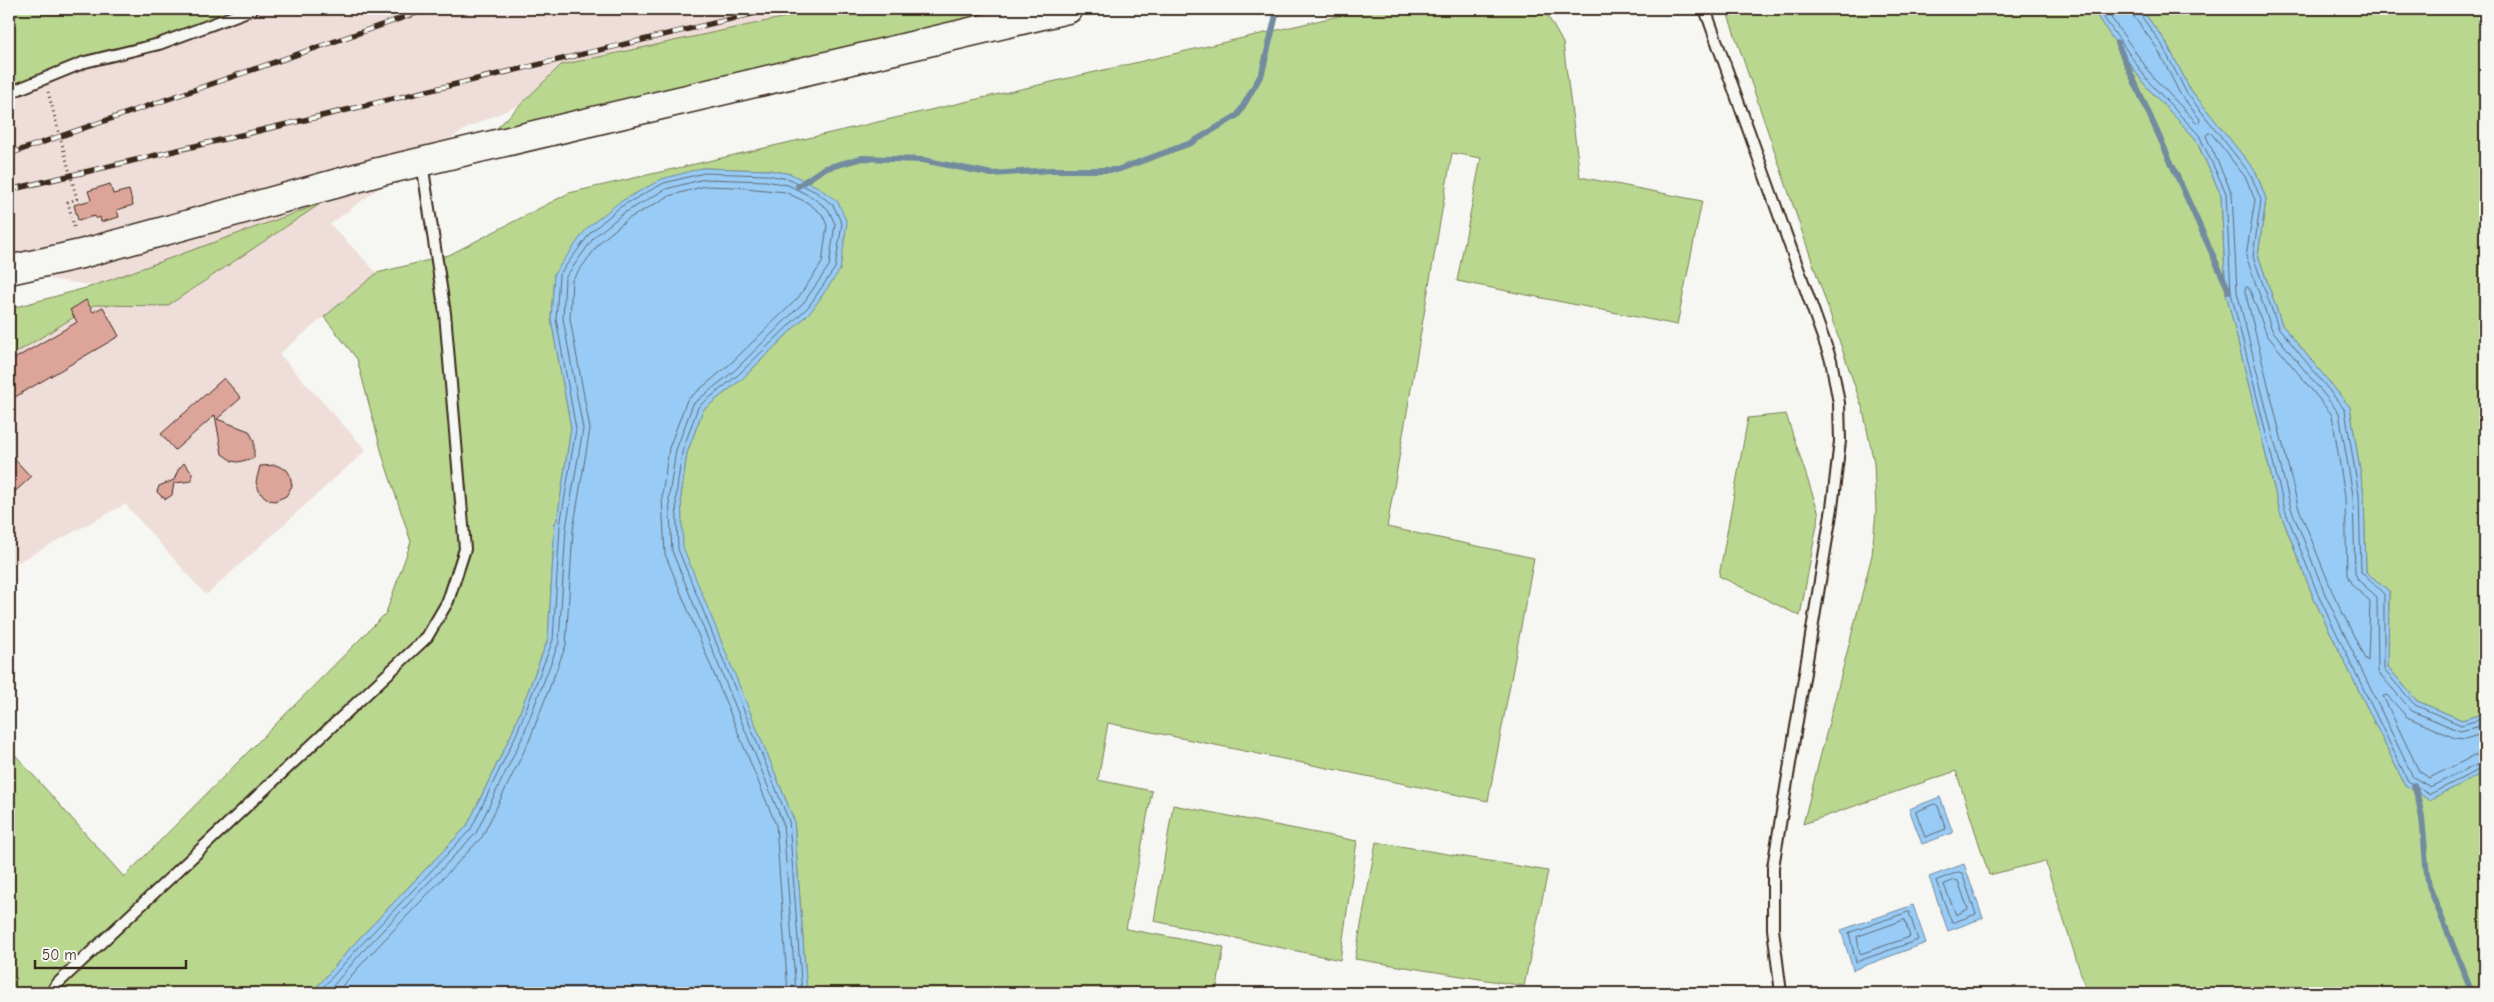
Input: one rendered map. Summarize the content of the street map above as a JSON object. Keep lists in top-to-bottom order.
{
  "scale_bar": "50 m"
}
